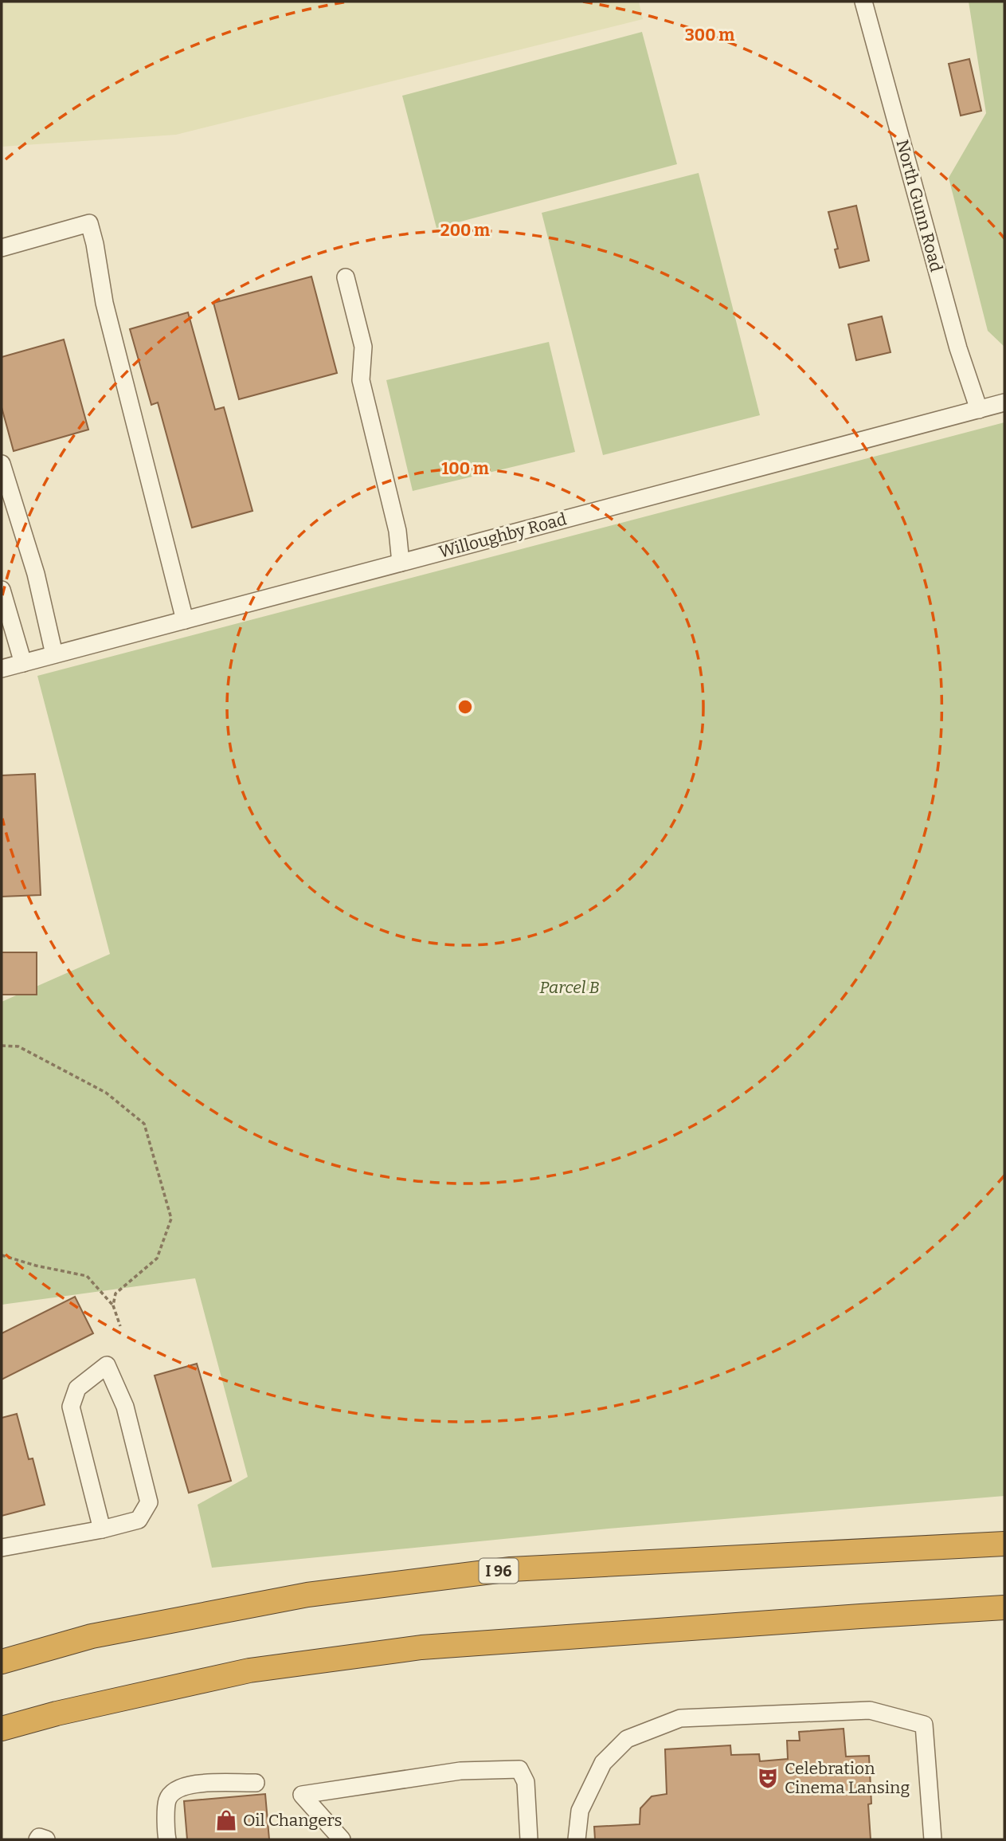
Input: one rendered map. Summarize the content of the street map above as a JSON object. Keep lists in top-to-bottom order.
{
  "streets": {
    "highway": ["I 96"],
    "street": ["North Gunn Road", "Willoughby Road"]
  },
  "crossings": [
    ["North Gunn Road", "Willoughby Road"]
  ],
  "parks": ["Parcel B"],
  "places": {
    "theatre": ["Celebration Cinema Lansing"],
    "shop": ["Oil Changers"]
  },
  "rings": ["300 m", "200 m", "100 m"]
}
